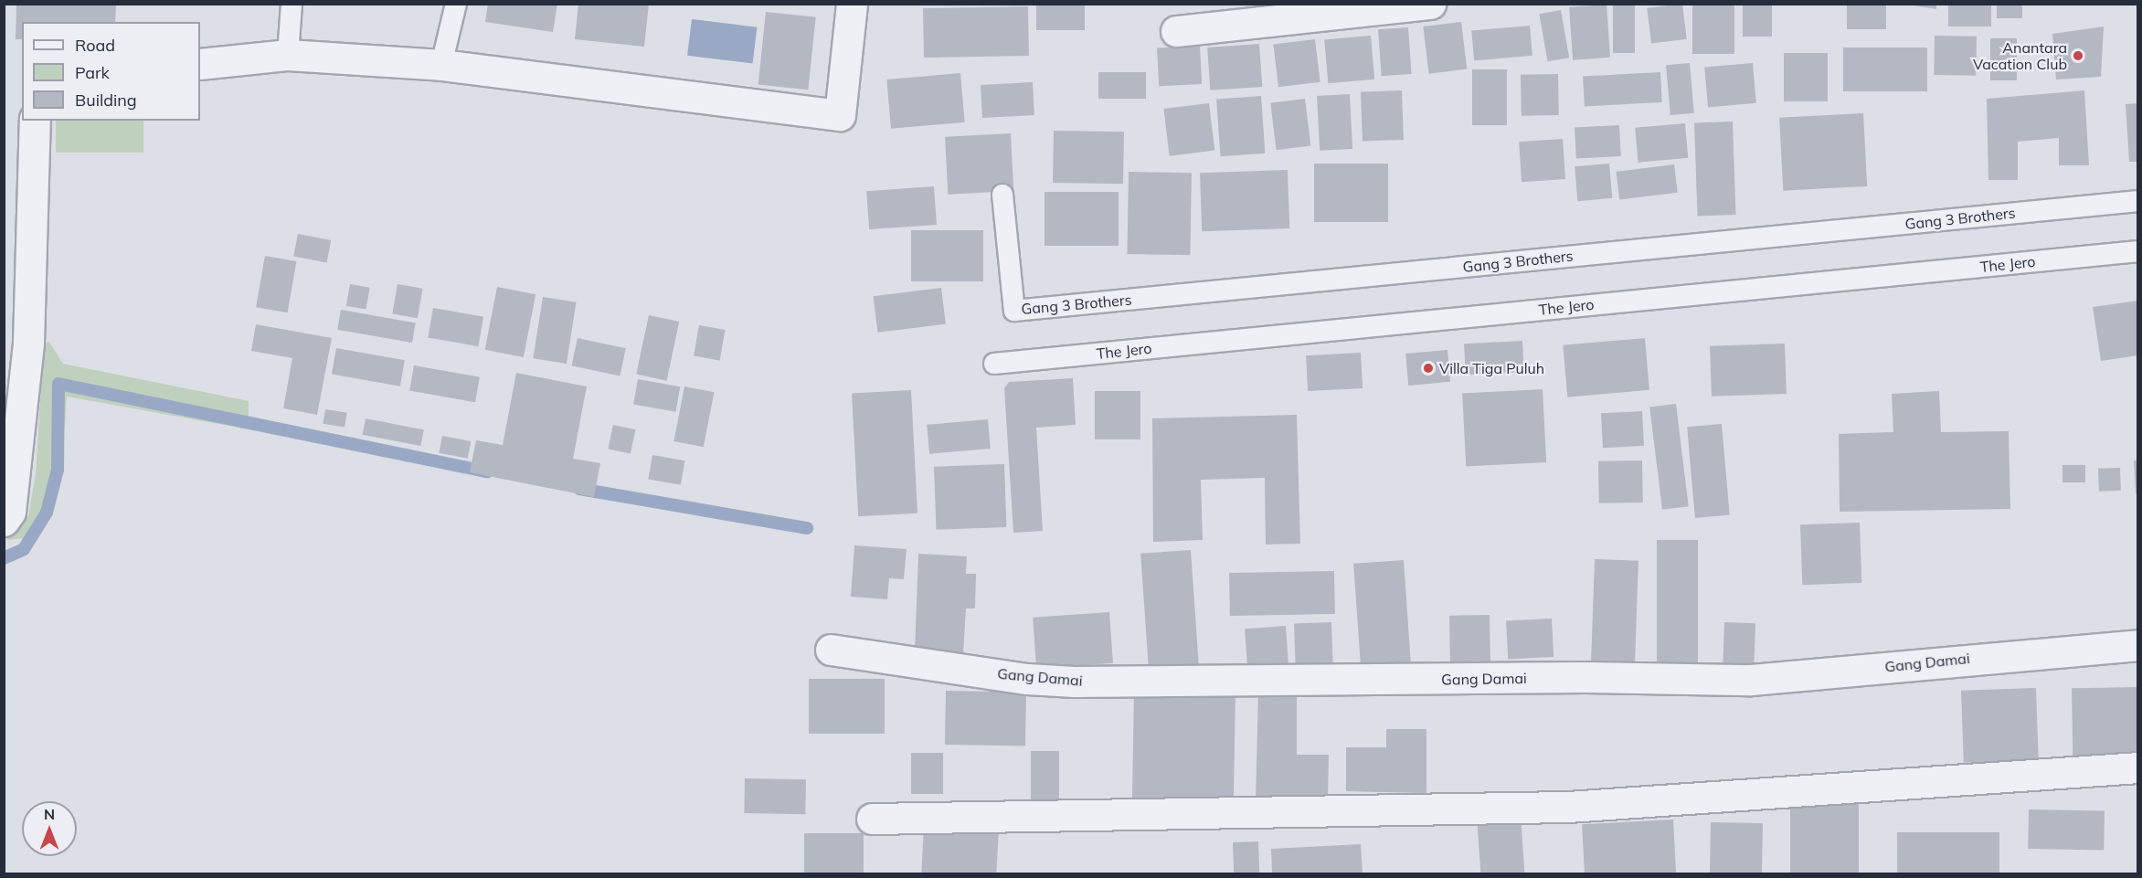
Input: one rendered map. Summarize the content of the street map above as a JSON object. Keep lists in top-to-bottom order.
{
  "streets": {
    "street": ["Gang Damai"],
    "lane": ["Gang 3 Brothers", "The Jero"]
  },
  "places": ["Anantara Vacation Club", "Villa Tiga Puluh"],
  "legend": ["Road", "Park", "Building"],
  "north": "top"
}
